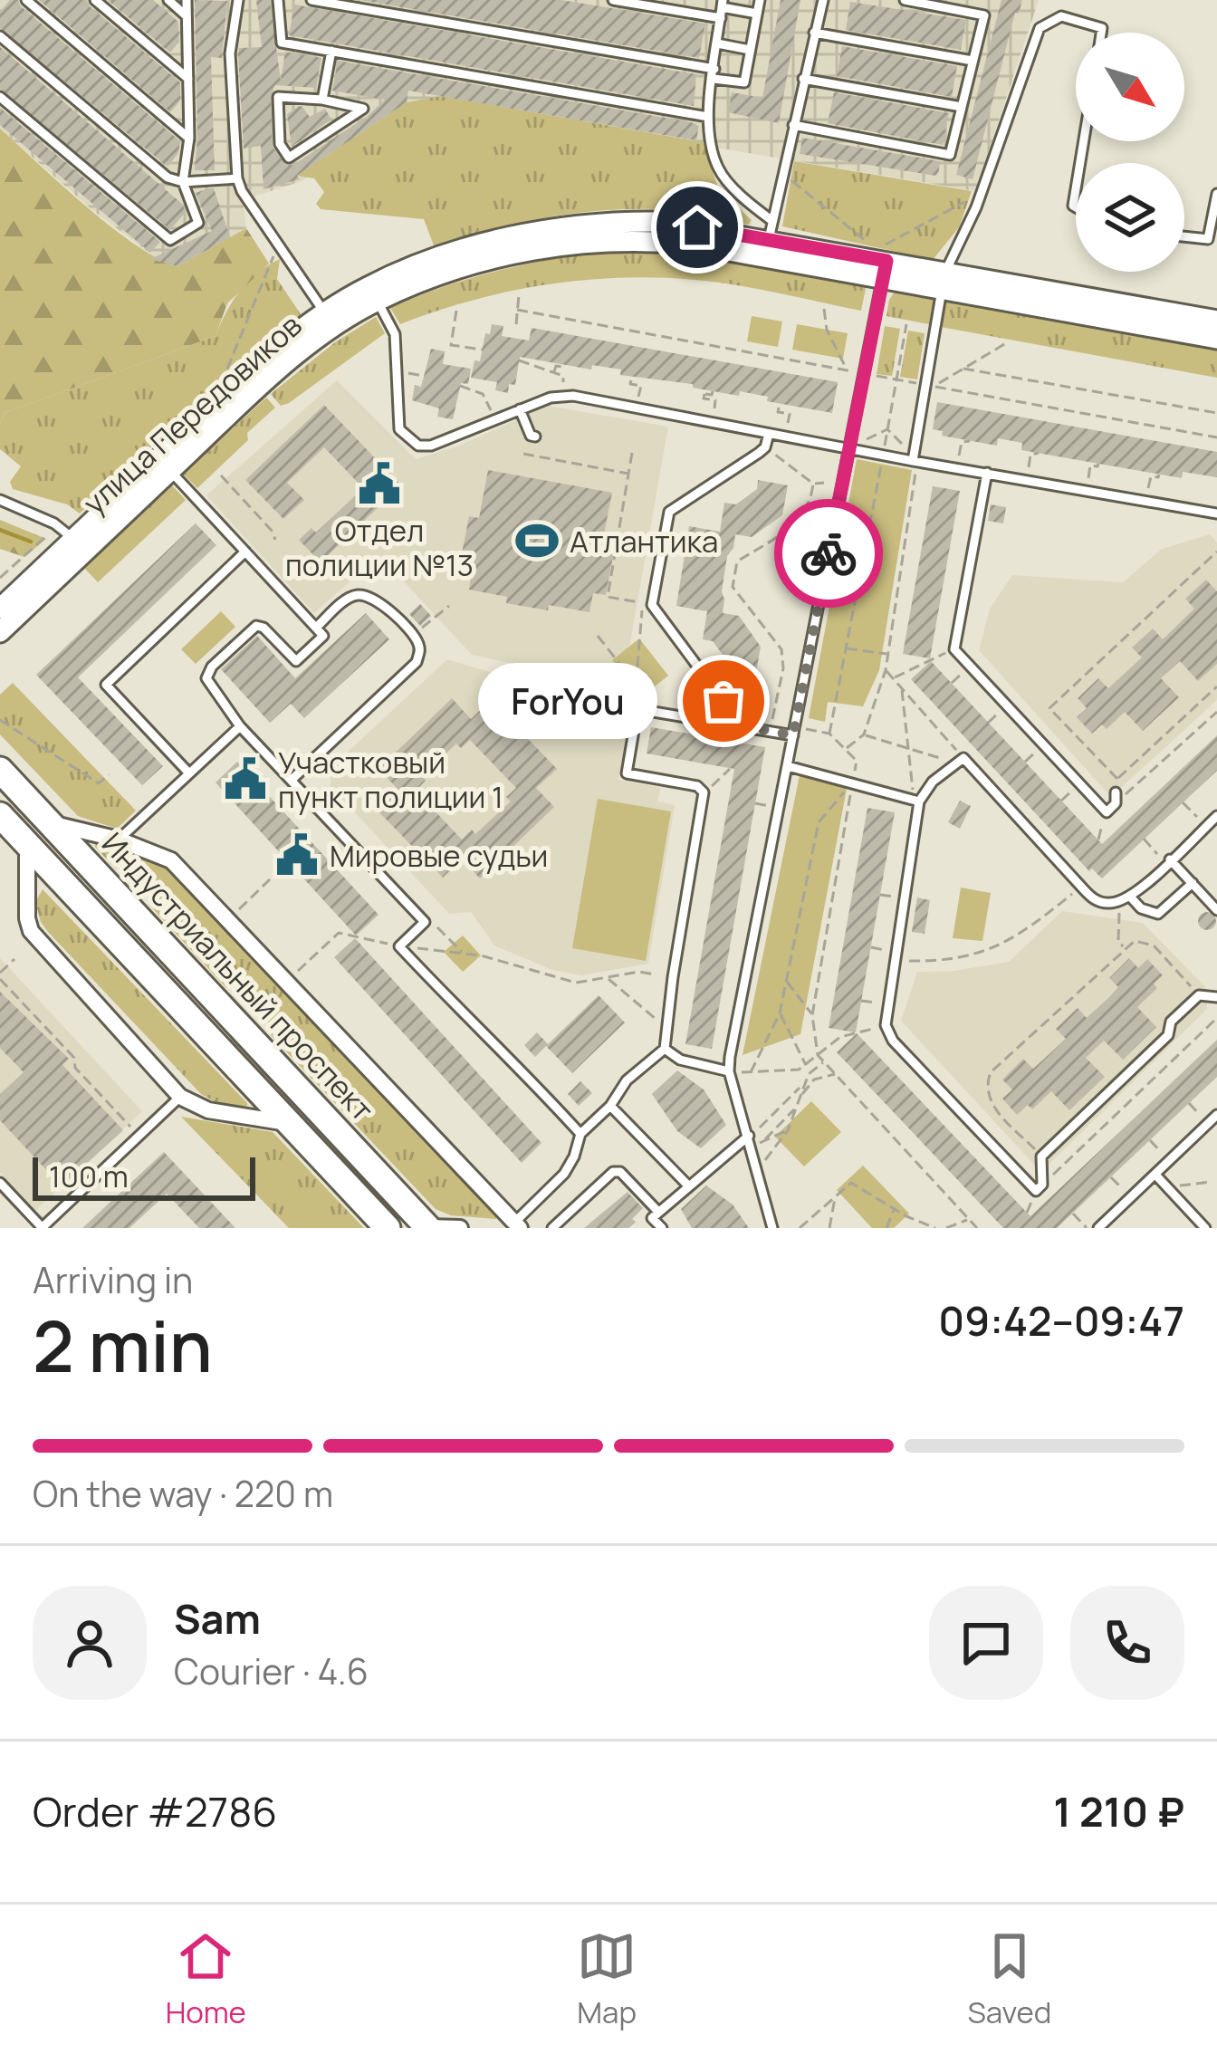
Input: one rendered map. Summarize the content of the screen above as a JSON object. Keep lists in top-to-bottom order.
{
  "streets": {
    "main road": ["Индустриальный проспект"],
    "street": ["улица Передовиков"]
  },
  "places": {
    "public building": ["Отдел полиции №13", "Участковый пункт полиции 1", "Мировые судьи"],
    "sports": ["Атлантика"],
    "other": ["ForYou"]
  },
  "scale_bar": "100 m",
  "north": "bottom right",
  "page": {
    "bubble": "ForYou",
    "scale": "100 m",
    "heading": ["2 min", "Arriving in", "09:42–09:47"],
    "panel": [
      "Sam",
      "Courier · 4.6",
      "Order #2786",
      "1 210 ₽"
    ],
    "bar": "On the way · 220 m",
    "tabs": ["Home", "Map", "Saved"]
  }
}
